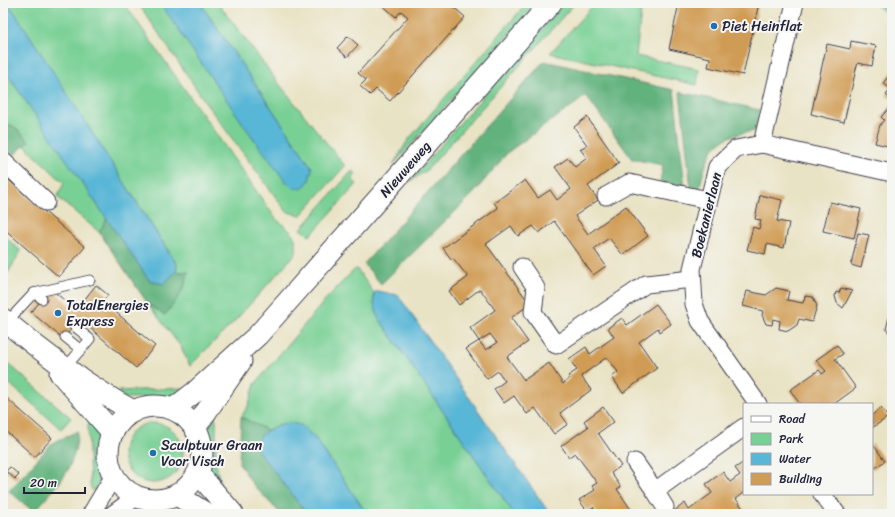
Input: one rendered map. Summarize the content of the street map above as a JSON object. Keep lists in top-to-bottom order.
{
  "streets": {
    "street": ["Nieuweweg", "Boekanierlaan"]
  },
  "places": ["Piet Heinflat", "TotalEnergies Express", "Sculptuur Graan Voor Visch"],
  "legend": [
    "Road",
    "Park",
    "Water",
    "Building"
  ],
  "scale_bar": "20 m"
}
